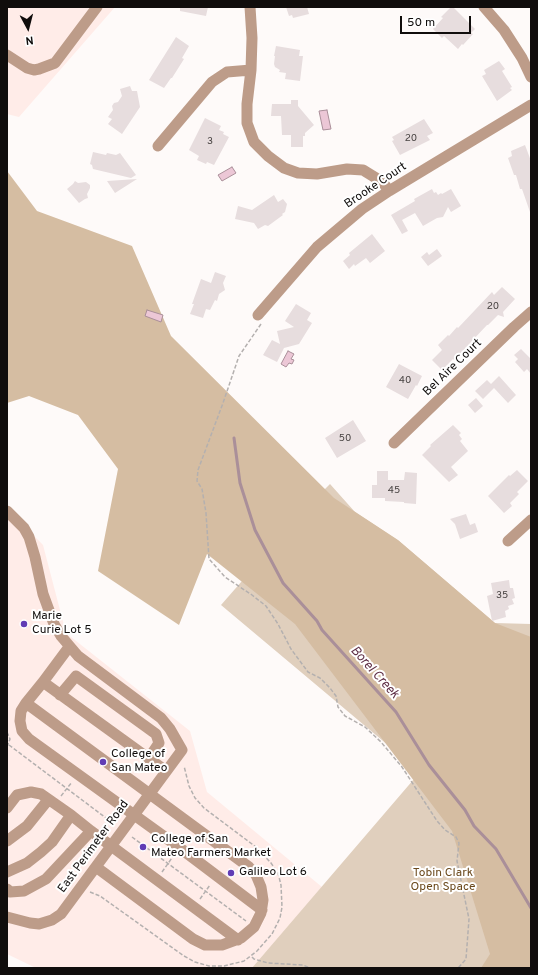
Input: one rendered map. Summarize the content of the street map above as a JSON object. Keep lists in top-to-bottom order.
{
  "streets": {
    "street": ["Brooke Court", "Bel Aire Court", "East Perimeter Road"]
  },
  "water": ["Borel Creek"],
  "parks": ["Tobin Clark Open Space"],
  "places": [
    "Marie Curie Lot 5",
    "College of San Mateo",
    "College of San Mateo Farmers Market",
    "Galileo Lot 6"
  ],
  "house_numbers": [
    "20",
    "3",
    "20",
    "40",
    "50",
    "45",
    "35"
  ],
  "scale_bar": "50 m",
  "north": "bottom"
}
